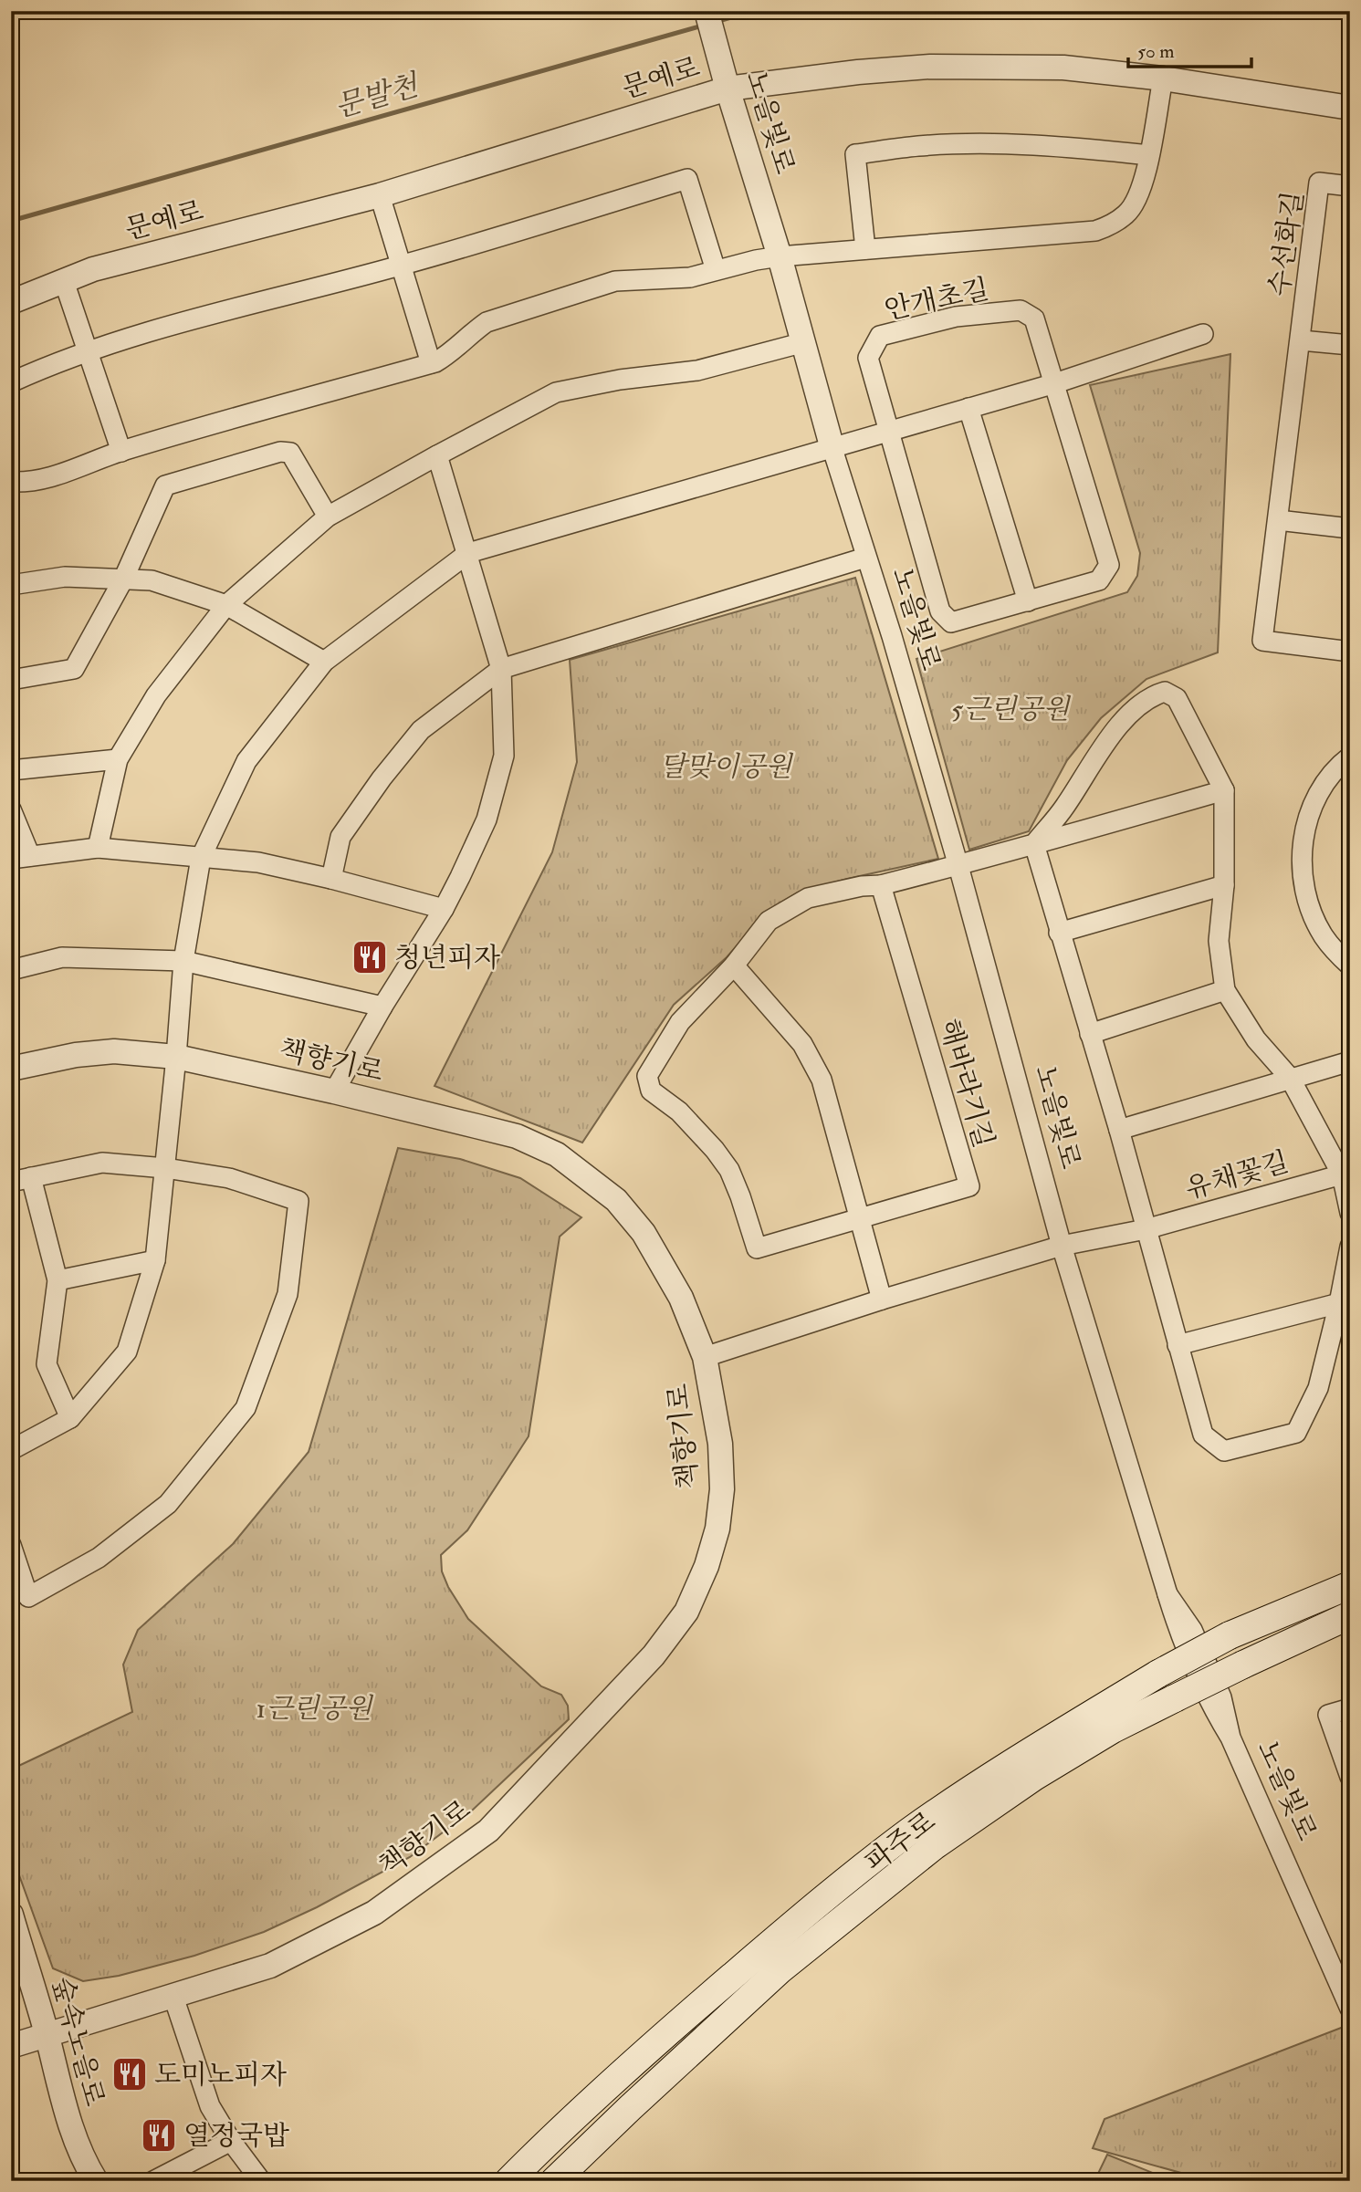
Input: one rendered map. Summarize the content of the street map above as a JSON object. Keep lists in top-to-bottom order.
{
  "streets": {
    "main road": ["파주로"],
    "street": [
      "문예로",
      "노을빛로",
      "수선화길",
      "안개초길",
      "책향기로",
      "해바라기길",
      "유채꽃길",
      "숲속노을로"
    ]
  },
  "crossings": [
    ["문예로", "노을빛로"],
    ["노을빛로", "해바라기길"],
    ["노을빛로", "유채꽃길"],
    ["책향기로", "숲속노을로"]
  ],
  "water": ["문발천"],
  "parks": ["5근린공원", "달맞이공원", "1근린공원"],
  "places": {
    "restaurant": ["청년피자", "도미노피자", "열정국밥"]
  },
  "scale_bar": "50 m"
}
